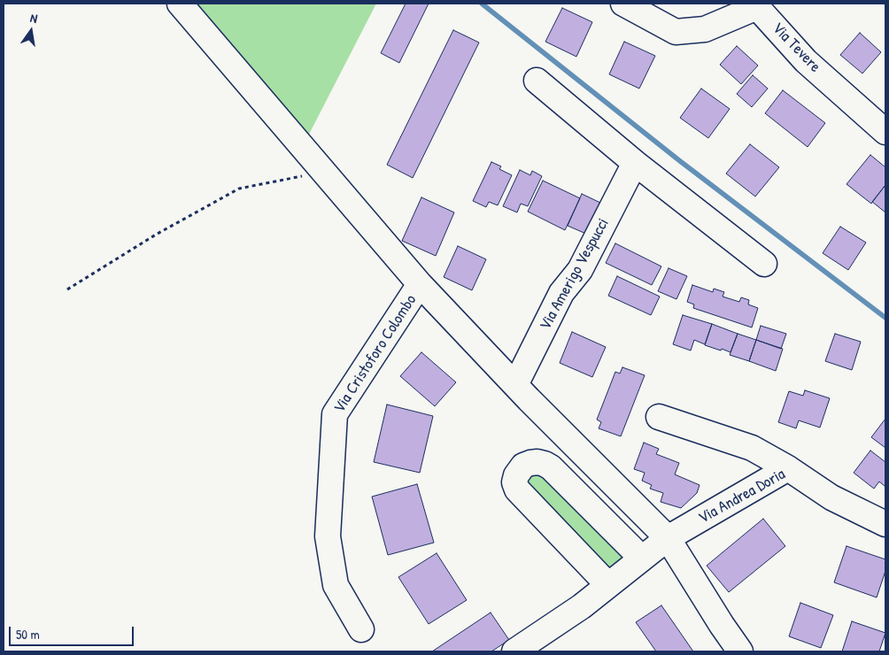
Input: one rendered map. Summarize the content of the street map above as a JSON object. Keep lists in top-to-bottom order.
{
  "streets": {
    "street": [
      "Via Tevere",
      "Via Amerigo Vespucci",
      "Via Cristoforo Colombo",
      "Via Andrea Doria"
    ]
  },
  "crossings": [
    ["Via Amerigo Vespucci", "Via Cristoforo Colombo"],
    ["Via Cristoforo Colombo", "Via Andrea Doria"]
  ],
  "scale_bar": "50 m",
  "north": "top"
}
